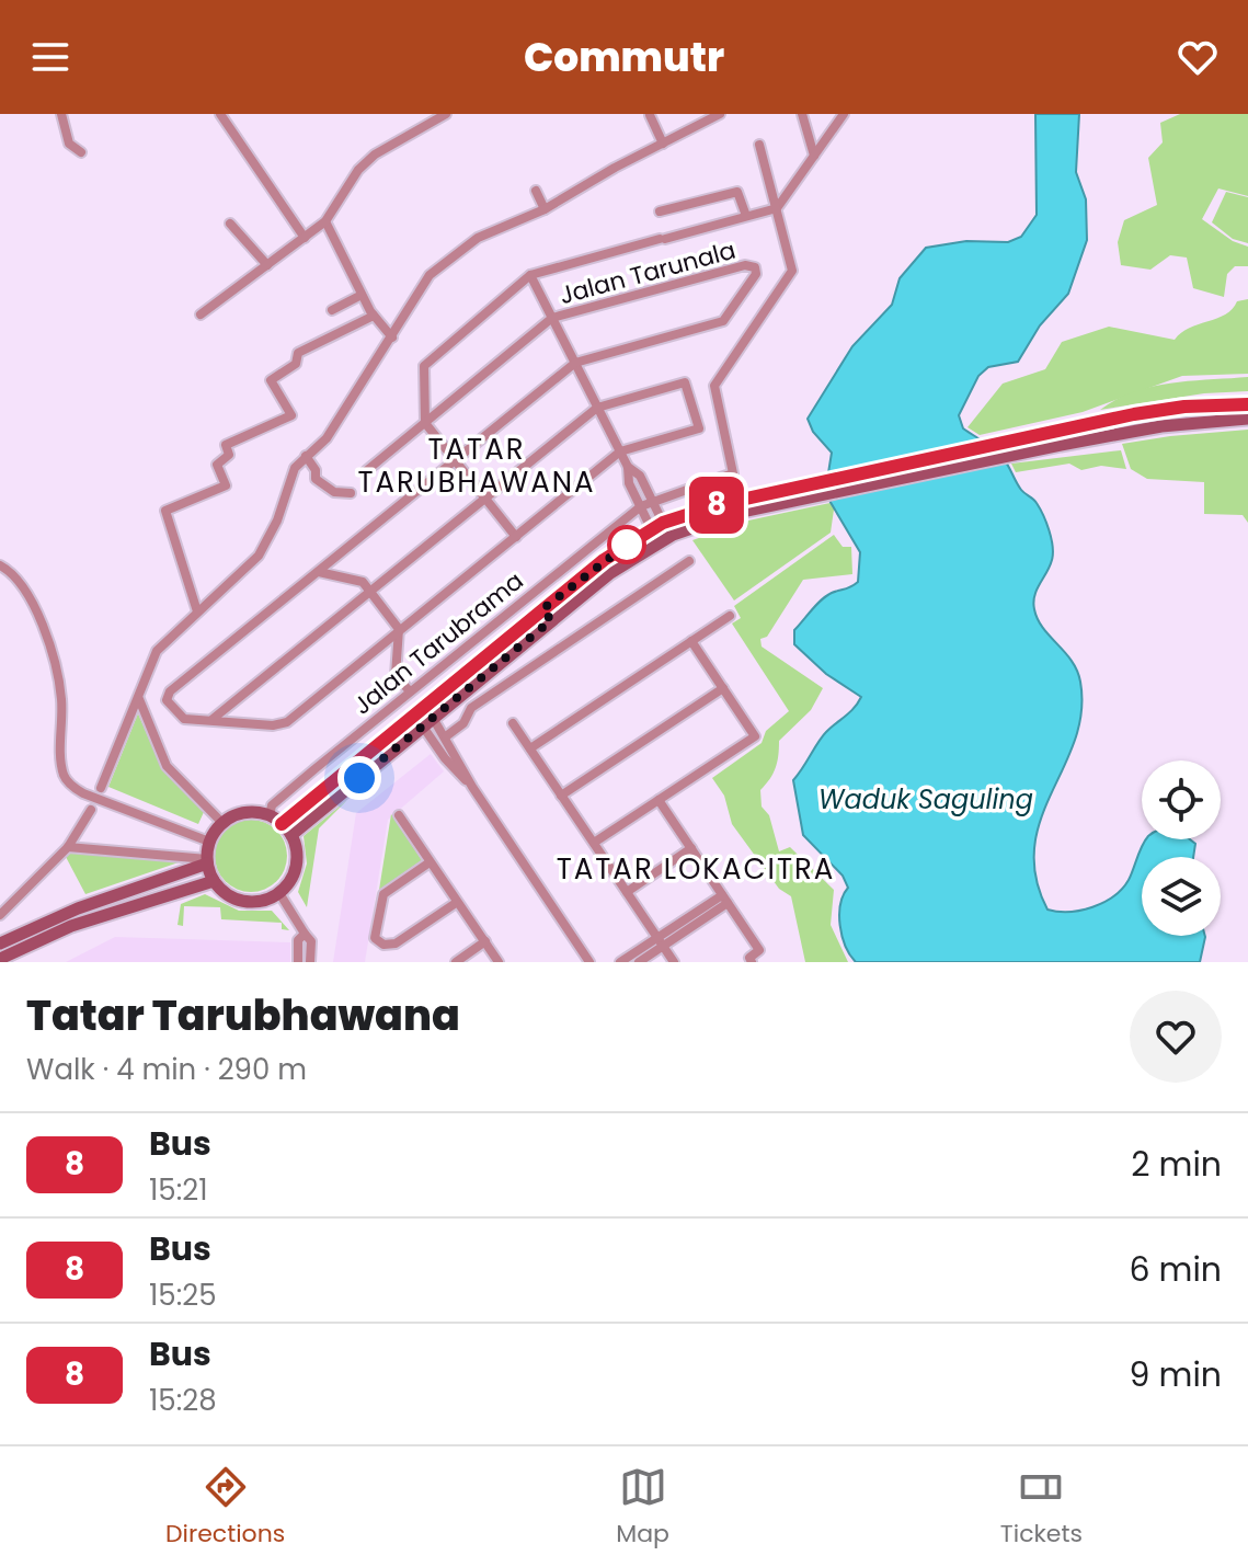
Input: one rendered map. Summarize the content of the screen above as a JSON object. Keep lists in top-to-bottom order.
{
  "streets": {
    "street": ["Jalan Tarunala", "Jalan Tarubrama"]
  },
  "districts": ["TATAR TARUBHAWANA", "TATAR LOKACITRA"],
  "water": ["Waduk Saguling"],
  "lines": ["bus line 8"],
  "page": {
    "header": "Commutr",
    "on_map": "8",
    "heading": ["Tatar Tarubhawana", "Walk · 4 min · 290 m"],
    "list": [
      {
        "mark": "8",
        "name": "Bus",
        "note": "15:21",
        "value": "2 min"
      },
      {
        "mark": "8",
        "name": "Bus",
        "note": "15:25",
        "value": "6 min"
      },
      {
        "mark": "8",
        "name": "Bus",
        "note": "15:28",
        "value": "9 min"
      }
    ],
    "tabs": ["Directions", "Map", "Tickets"]
  }
}
